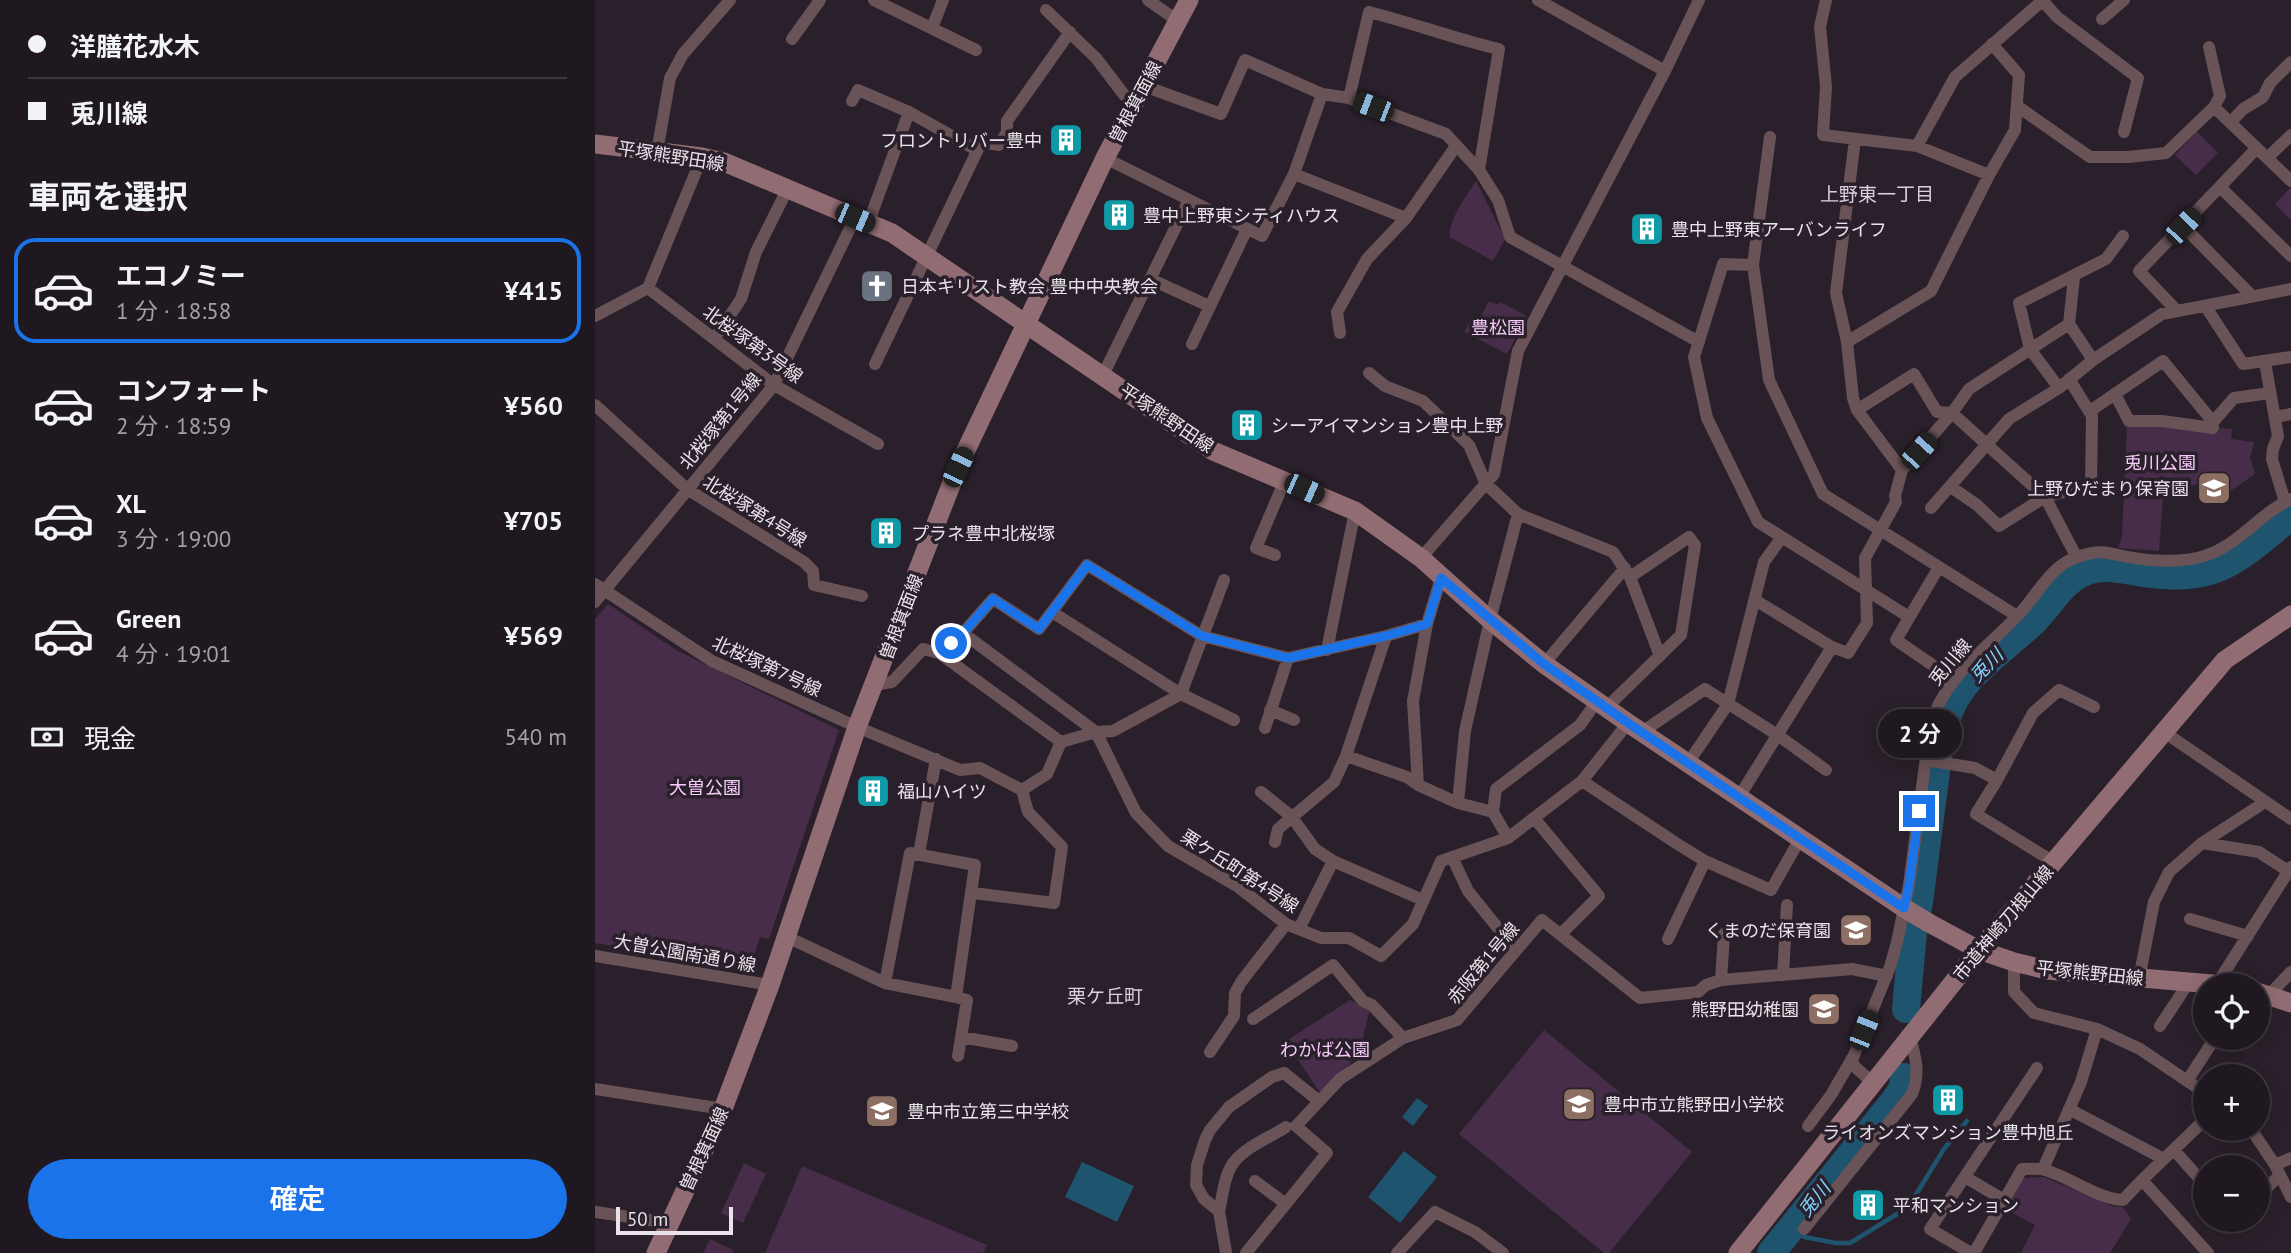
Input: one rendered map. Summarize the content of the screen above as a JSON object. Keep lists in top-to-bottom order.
{
  "streets": {
    "street": [
      "曽根箕面線",
      "平塚熊野田線",
      "北桜塚第3号線",
      "北桜塚第1号線",
      "北桜塚第4号線",
      "兎川線",
      "北桜塚第7号線",
      "栗ケ丘町第4号線",
      "市道神崎刀根山線",
      "大曽公園南通り線",
      "赤阪第1号線"
    ]
  },
  "crossings": [
    ["曽根箕面線", "平塚熊野田線"],
    ["曽根箕面線", "北桜塚第7号線"],
    ["曽根箕面線", "大曽公園南通り線"],
    ["平塚熊野田線", "北桜塚第1号線"],
    ["平塚熊野田線", "兎川線"],
    ["平塚熊野田線", "市道神崎刀根山線"],
    ["北桜塚第3号線", "北桜塚第1号線"],
    ["北桜塚第1号線", "北桜塚第4号線"],
    ["北桜塚第1号線", "北桜塚第7号線"],
    ["兎川線", "赤阪第1号線"]
  ],
  "districts": ["上野東一丁目", "栗ケ丘町"],
  "water": ["兎川"],
  "parks": [
    "豊松園",
    "兎川公園",
    "大曽公園",
    "わかば公園"
  ],
  "places": {
    "building": [
      "フロントリバー豊中",
      "豊中上野東シティハウス",
      "豊中上野東アーバンライフ",
      "シーアイマンション豊中上野",
      "プラネ豊中北桜塚",
      "福山ハイツ",
      "ライオンズマンション豊中旭丘",
      "平和マンション"
    ],
    "church": ["日本キリスト教会 豊中中央教会"],
    "school or university": [
      "上野ひだまり保育園",
      "くまのだ保育園",
      "熊野田幼稚園",
      "豊中市立熊野田小学校",
      "豊中市立第三中学校"
    ]
  },
  "scale_bar": "50 m",
  "page": {
    "banner": ["洋膳花水木", "兎川線"],
    "heading": "車両を選択",
    "list": [
      {
        "name": "エコノミー",
        "note": "1 分 · 18:58",
        "value": "¥415"
      },
      {
        "name": "コンフォート",
        "note": "2 分 · 18:59",
        "value": "¥560"
      },
      {
        "name": "XL",
        "note": "3 分 · 19:00",
        "value": "¥705"
      },
      {
        "name": "Green",
        "note": "4 分 · 19:01",
        "value": "¥569"
      }
    ],
    "pay": ["現金", "540 m"],
    "bubble": "2 分",
    "map_buttons": ["+", "−"],
    "buttons": "確定",
    "scale": "50 m"
  }
}
